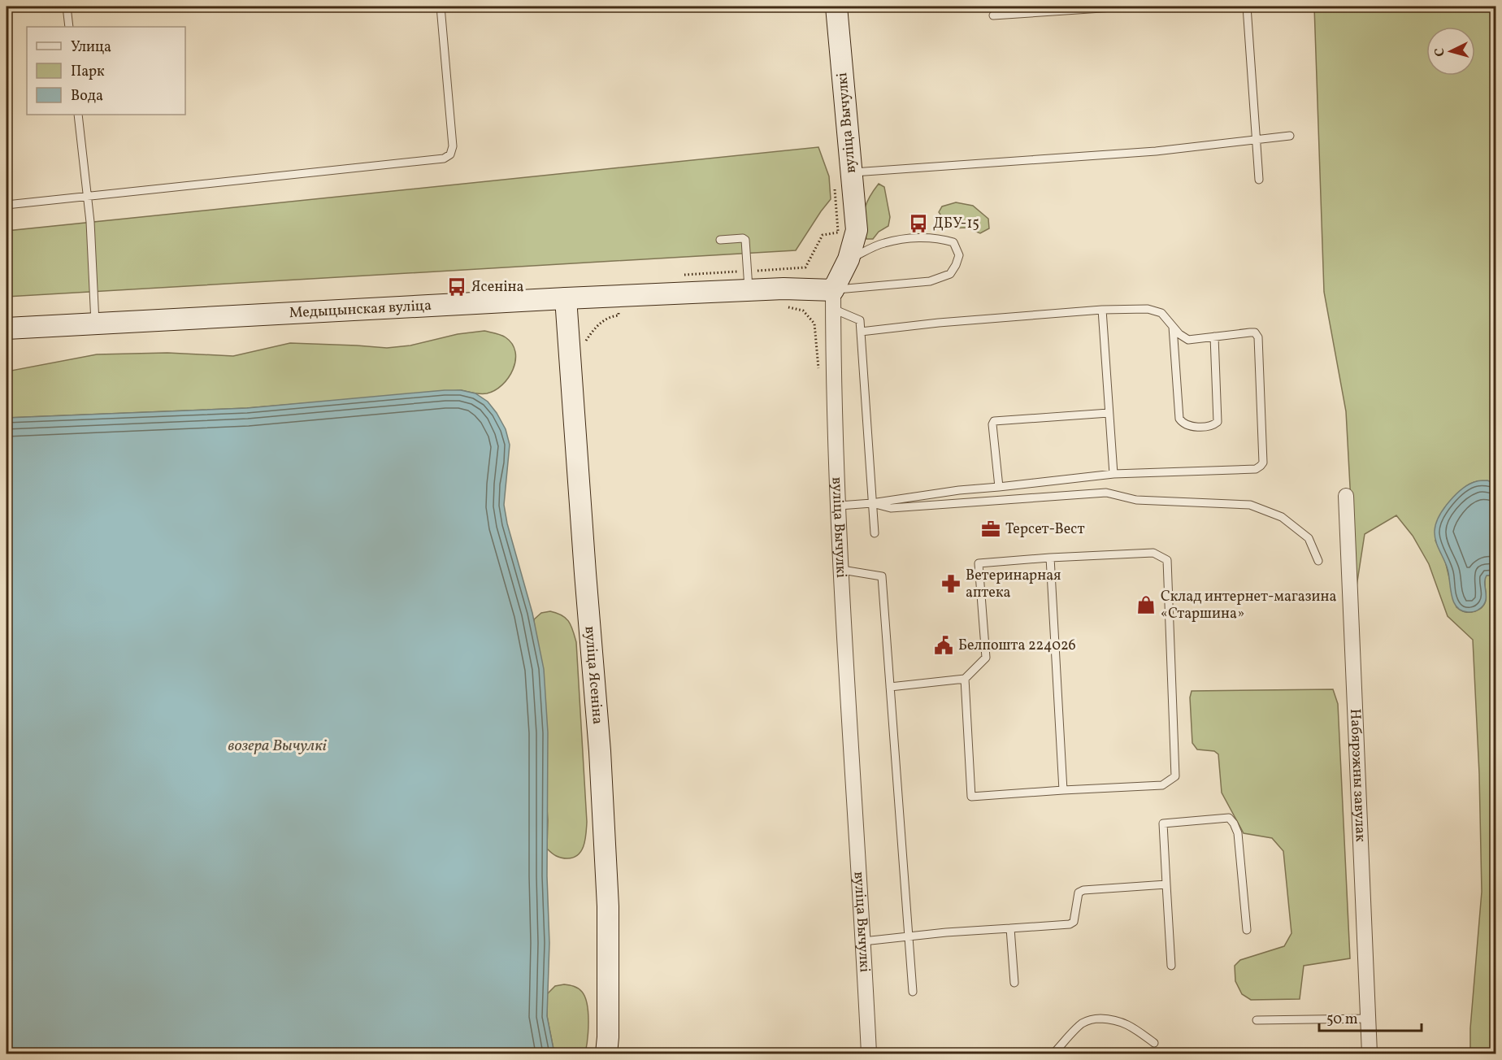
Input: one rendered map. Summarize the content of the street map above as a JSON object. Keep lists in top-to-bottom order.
{
  "streets": {
    "street": [
      "вуліца Вычулкі",
      "Медыцынская вуліца",
      "вуліца Ясеніна",
      "Набярэжны завулак"
    ]
  },
  "crossings": [
    ["вуліца Вычулкі", "Медыцынская вуліца"],
    ["Медыцынская вуліца", "вуліца Ясеніна"]
  ],
  "water": ["возера Вычулкі"],
  "places": {
    "bus stop": ["ДБУ-15", "Ясеніна"],
    "office": ["Терсет-Вест"],
    "pharmacy": ["Ветеринарная аптека"],
    "shop": ["Склад интернет-магазина «Старшина»"],
    "public building": ["Белпошта 224026"]
  },
  "legend": ["Улица", "Парк", "Вода"],
  "scale_bar": "50 m",
  "north": "left"
}
